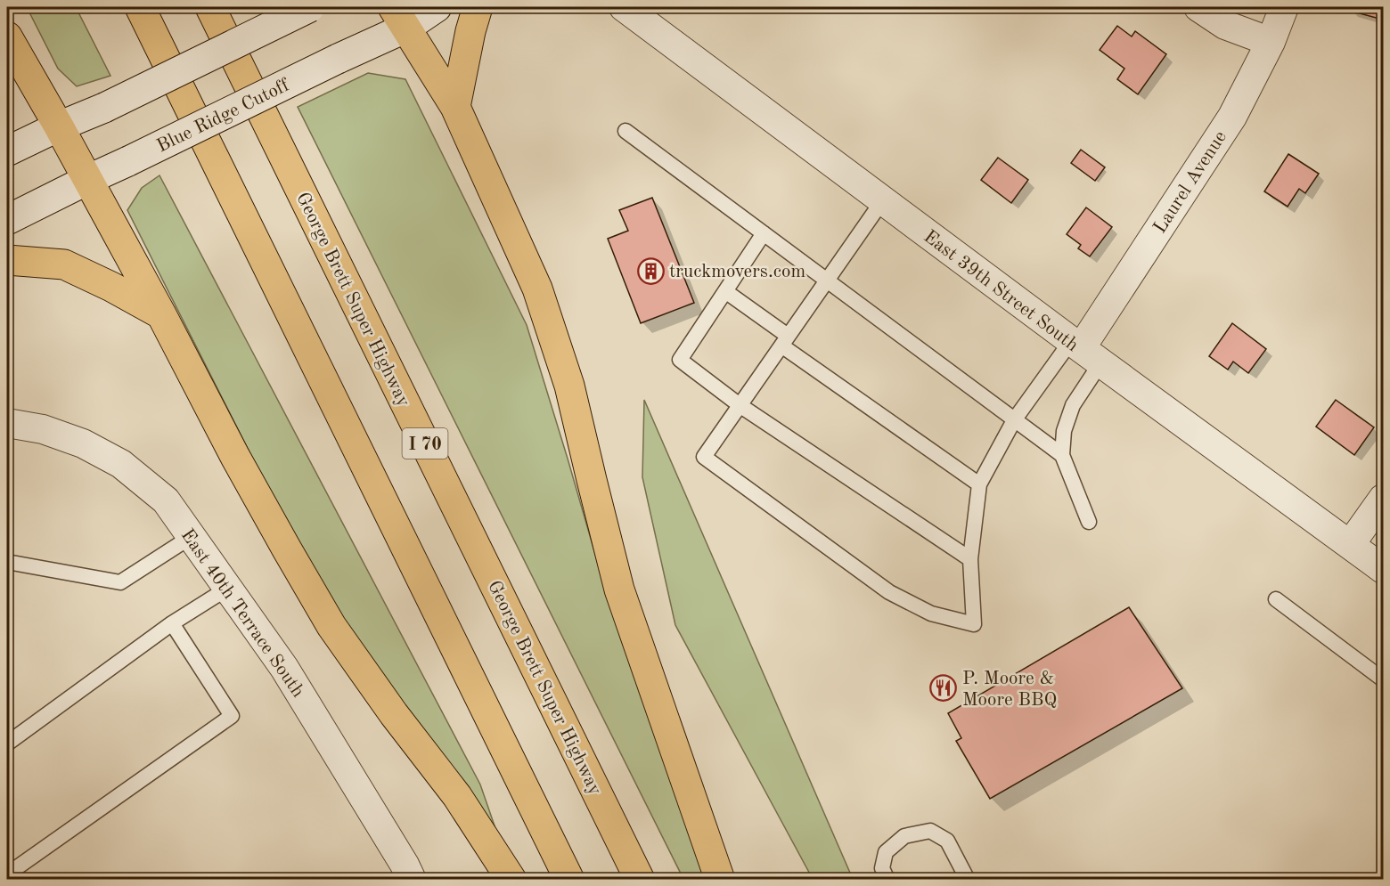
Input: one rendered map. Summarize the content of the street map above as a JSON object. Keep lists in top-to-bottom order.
{
  "streets": {
    "highway": ["George Brett Super Highway", "I 70"],
    "main road": ["Blue Ridge Cutoff"],
    "street": ["Laurel Avenue", "East 39th Street South", "East 40th Terrace South"]
  },
  "crossings": [
    ["Laurel Avenue", "East 39th Street South"]
  ],
  "places": {
    "building": ["truckmovers.com"],
    "restaurant": ["P. Moore & Moore BBQ"]
  }
}
